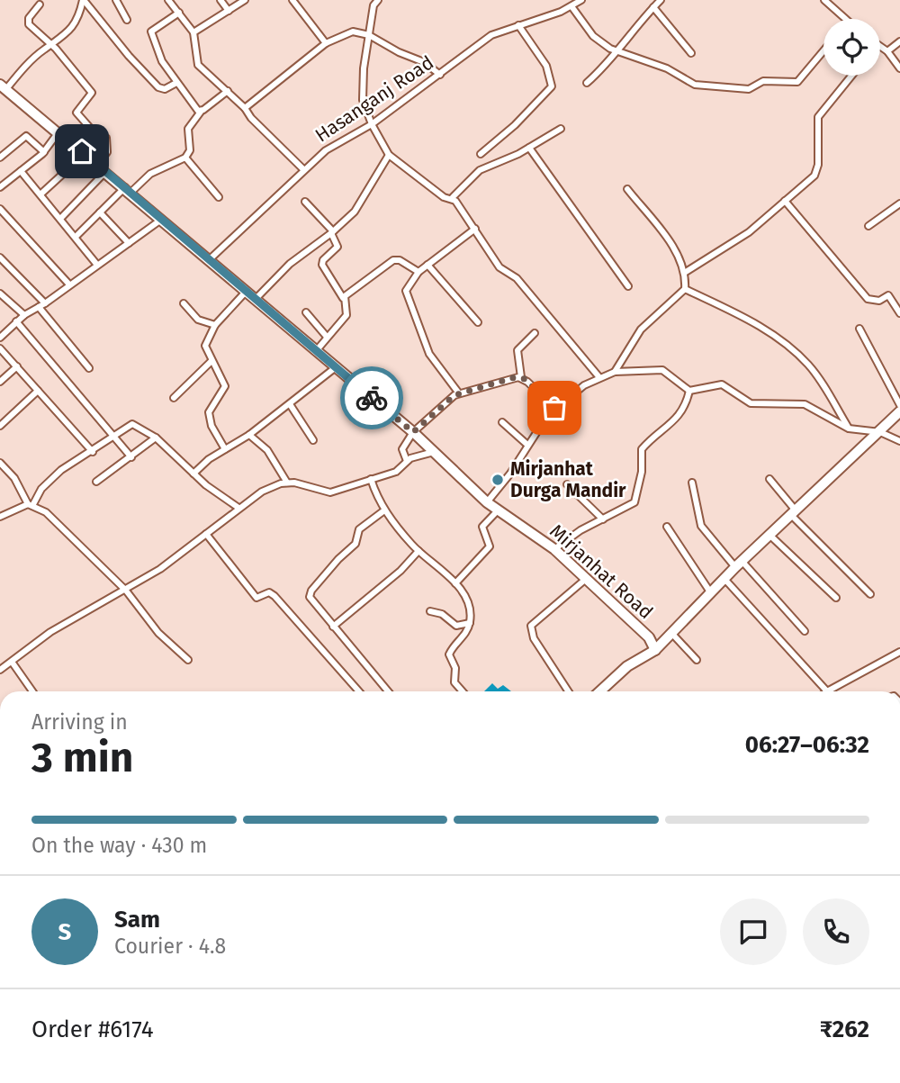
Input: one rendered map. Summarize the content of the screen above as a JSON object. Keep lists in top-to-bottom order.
{
  "streets": {
    "main road": ["Mirjanhat Road"],
    "street": ["Hasanganj Road"]
  },
  "crossings": [
    ["Hasanganj Road", "Mirjanhat Road"]
  ],
  "places": ["Mirjanhat Durga Mandir"],
  "page": {
    "heading": ["3 min", "Arriving in", "06:27–06:32"],
    "panel": [
      "Sam",
      "Courier · 4.8",
      "Order #6174",
      "₹262"
    ],
    "bar": "On the way · 430 m",
    "round": "S"
  }
}
